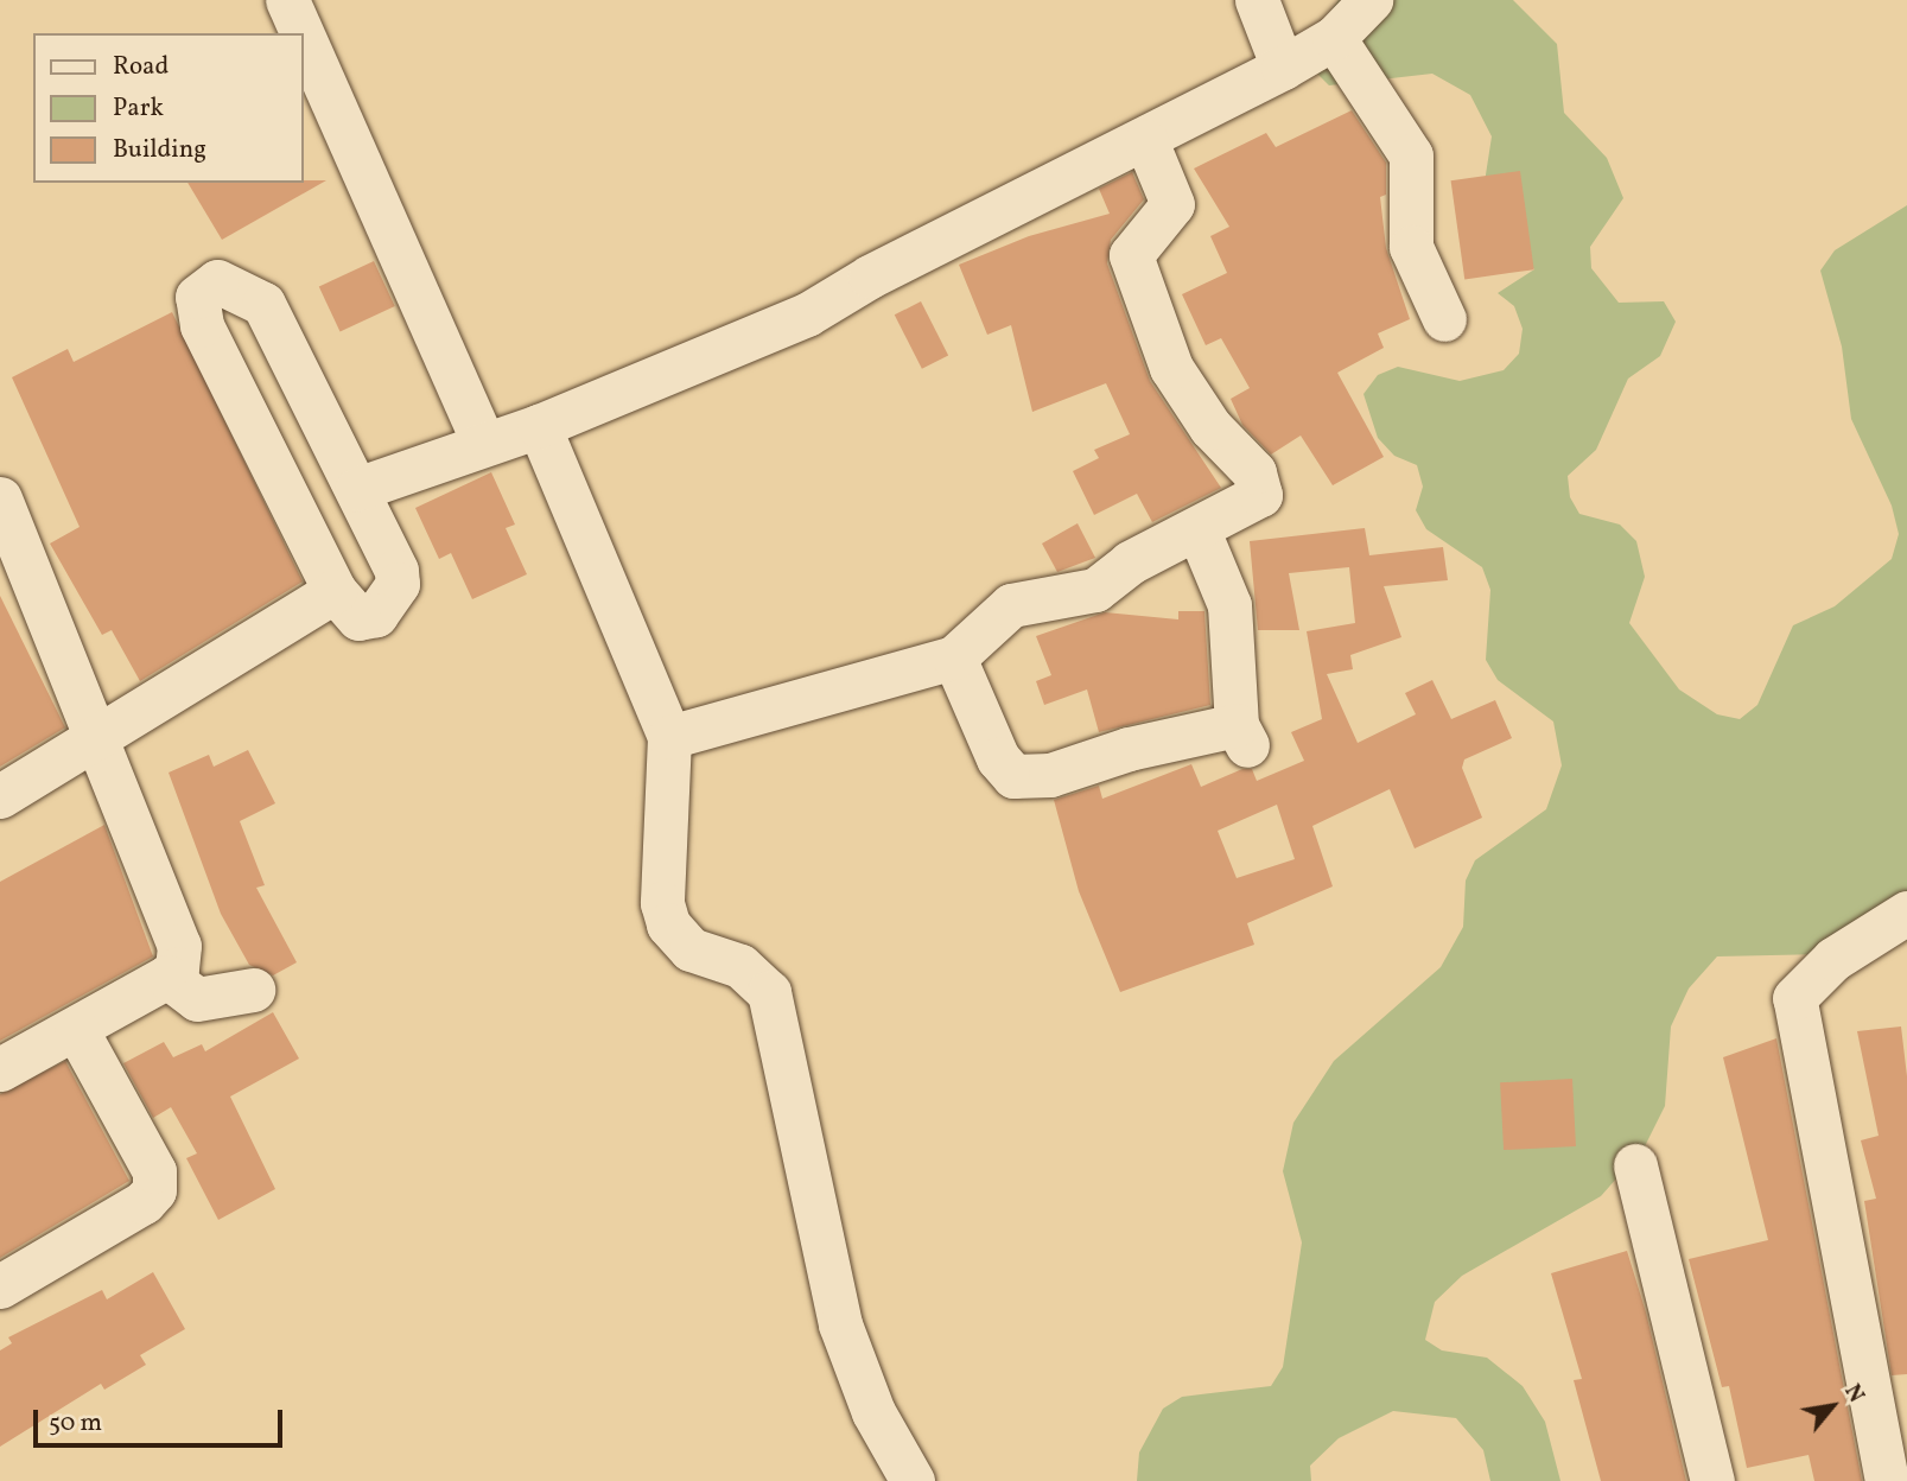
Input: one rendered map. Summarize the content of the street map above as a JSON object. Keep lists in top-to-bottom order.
{
  "legend": ["Road", "Park", "Building"],
  "scale_bar": "50 m",
  "north": "top right"
}
